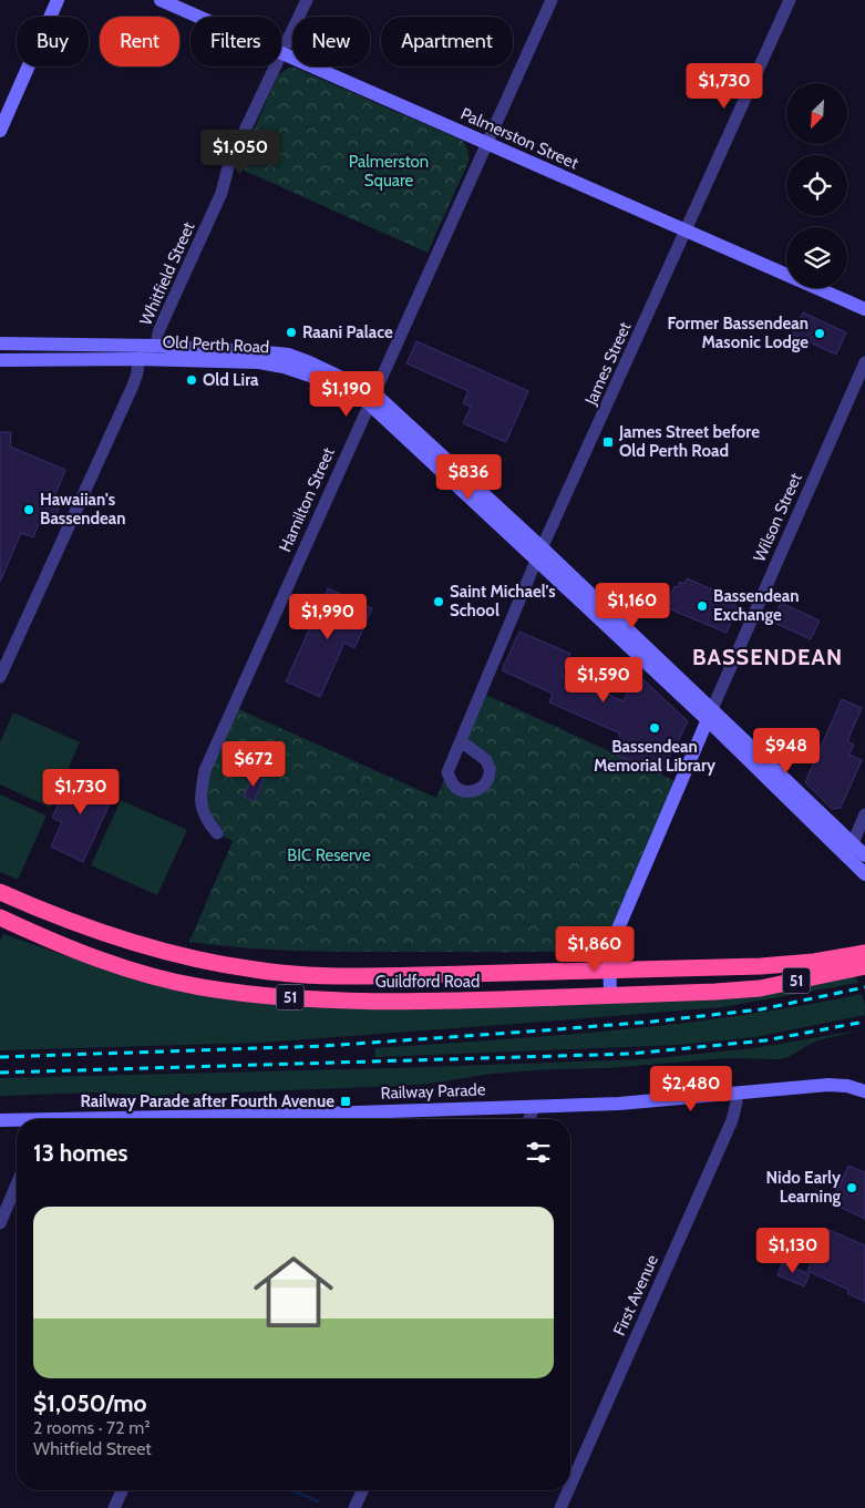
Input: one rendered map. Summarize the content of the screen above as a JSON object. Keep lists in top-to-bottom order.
{
  "streets": {
    "highway": ["51", "Guildford Road"],
    "street": [
      "Palmerston Street",
      "Whitfield Street",
      "Old Perth Road",
      "James Street",
      "Hamilton Street",
      "Wilson Street",
      "Railway Parade",
      "First Avenue"
    ]
  },
  "crossings": [
    ["Palmerston Street", "Whitfield Street"],
    ["Palmerston Street", "James Street"],
    ["Palmerston Street", "Hamilton Street"],
    ["Whitfield Street", "Old Perth Road"],
    ["Old Perth Road", "James Street"],
    ["Old Perth Road", "Hamilton Street"],
    ["Old Perth Road", "Wilson Street"],
    ["Wilson Street", "Guildford Road"],
    ["Railway Parade", "First Avenue"]
  ],
  "districts": ["BASSENDEAN"],
  "parks": ["Palmerston Square", "BIC Reserve"],
  "places": {
    "other": [
      "Raani Palace",
      "Former Bassendean Masonic Lodge",
      "Old Lira",
      "Hawaiian's Bassendean",
      "Saint Michael's School",
      "Bassendean Exchange",
      "Bassendean Memorial Library",
      "Nido Early Learning"
    ],
    "transit": ["James Street before Old Perth Road", "Railway Parade after Fourth Avenue"]
  },
  "north": "bottom left",
  "page": {
    "chip": [
      "Buy",
      "Rent",
      "Filters",
      "New",
      "Apartment"
    ],
    "price": [
      "$1,730",
      "$1,050",
      "$1,190",
      "$836",
      "$1,160",
      "$1,990",
      "$1,590",
      "$948",
      "$672",
      "$1,730",
      "$1,860",
      "$2,480",
      "$1,130"
    ],
    "heading": "13 homes",
    "list": [
      {
        "name": "$1,050/mo",
        "note": "2 rooms · 72 m² · Whitfield Street"
      }
    ]
  }
}
